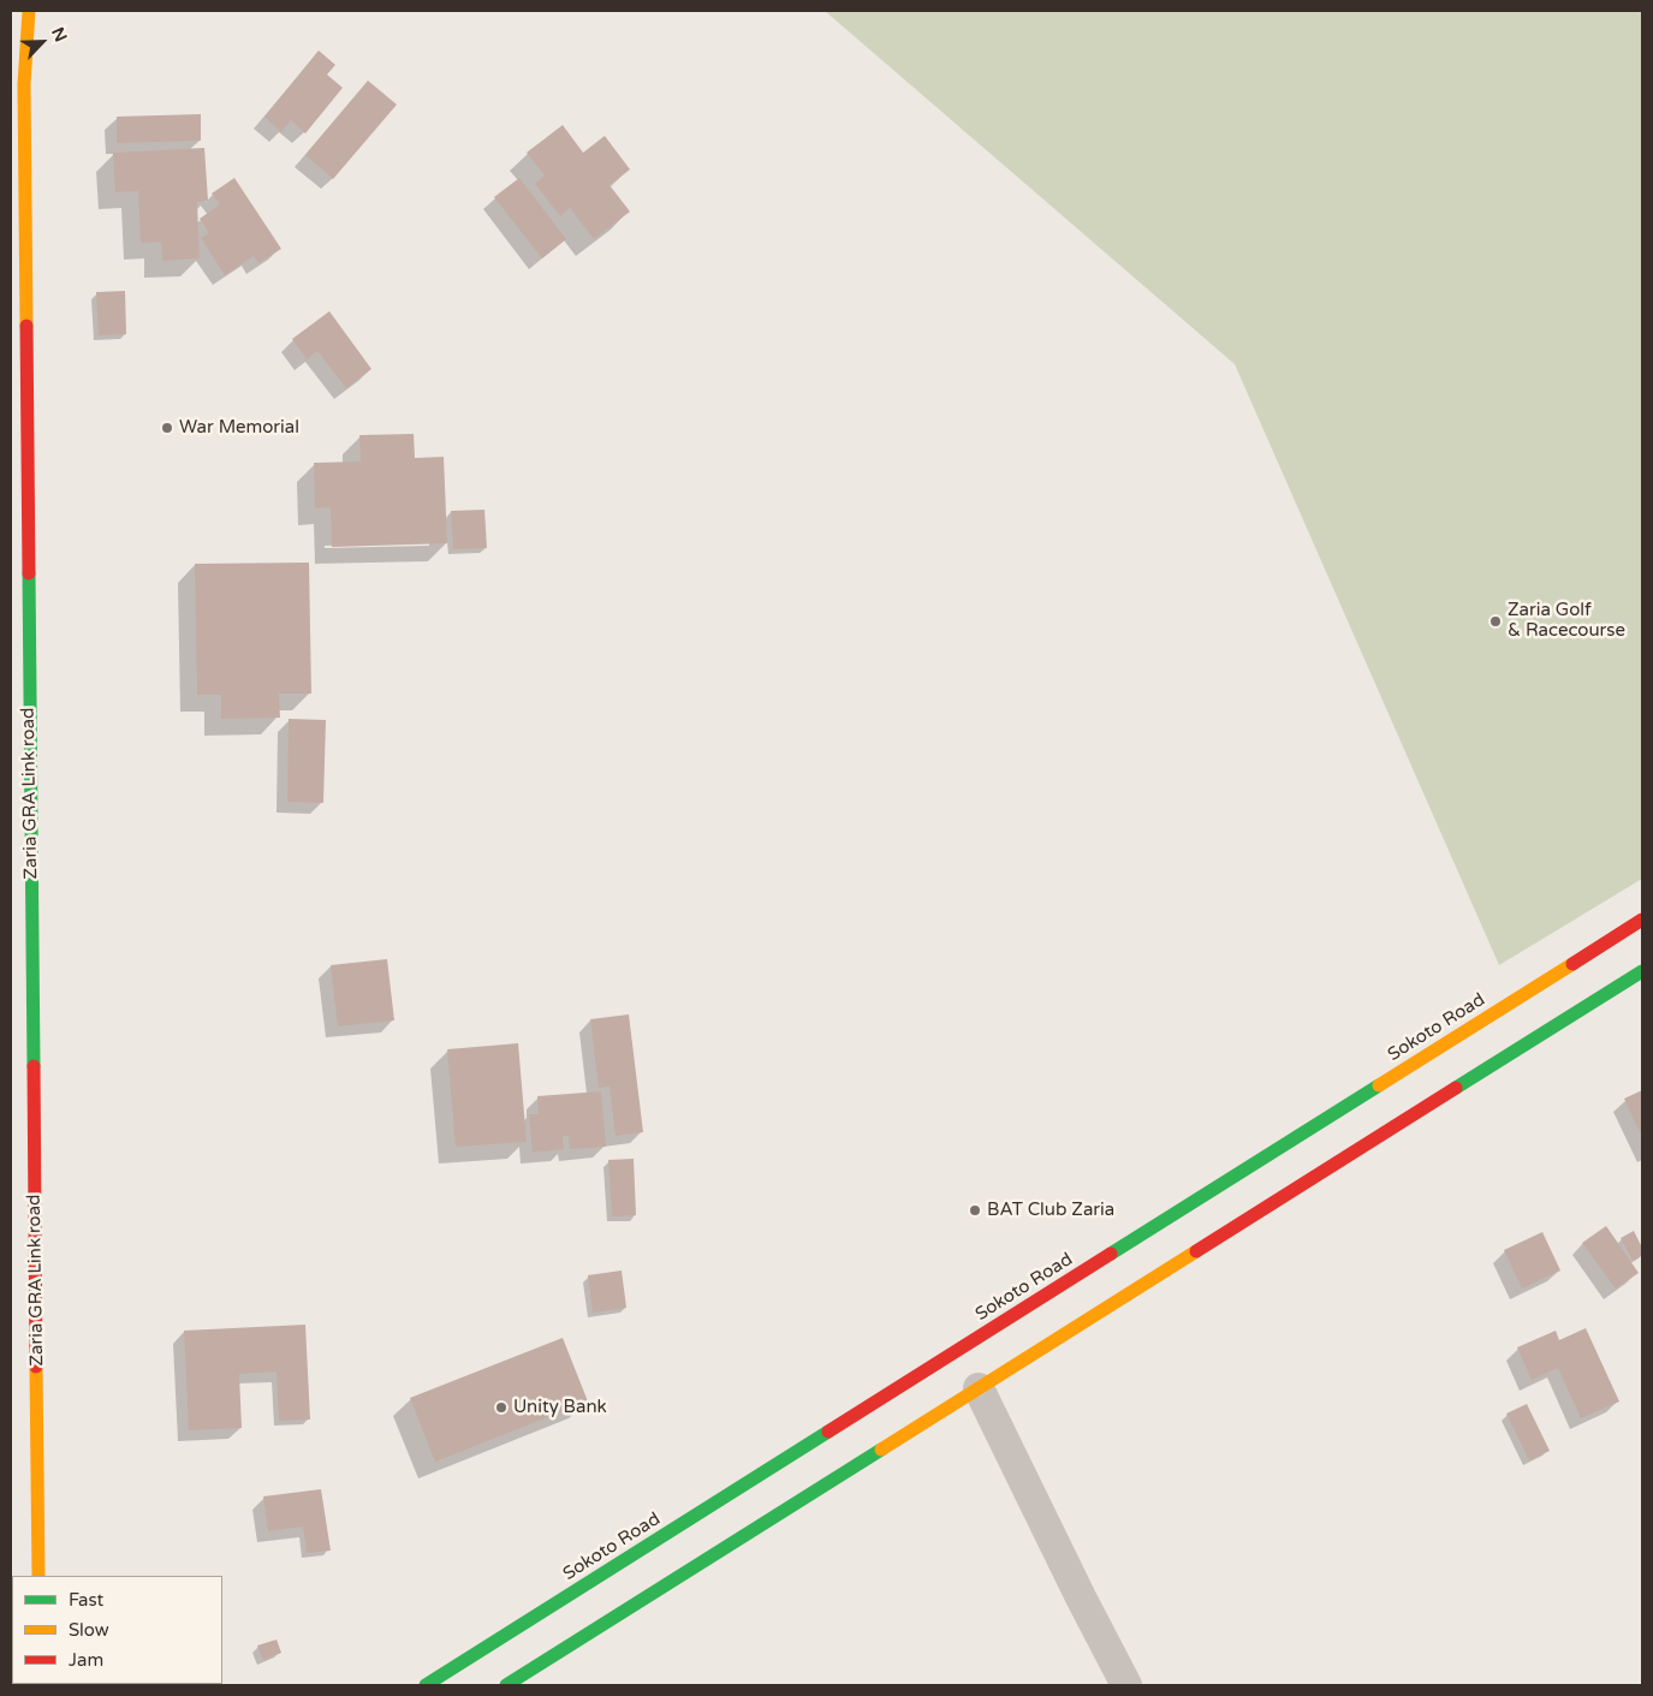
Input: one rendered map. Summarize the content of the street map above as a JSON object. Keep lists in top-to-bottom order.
{
  "streets": {
    "main road": ["Zaria GRA Link road", "Sokoto Road"]
  },
  "places": [
    "War Memorial",
    "Zaria Golf & Racecourse",
    "BAT Club Zaria",
    "Unity Bank"
  ],
  "legend": ["Fast", "Slow", "Jam"],
  "north": "top right"
}
